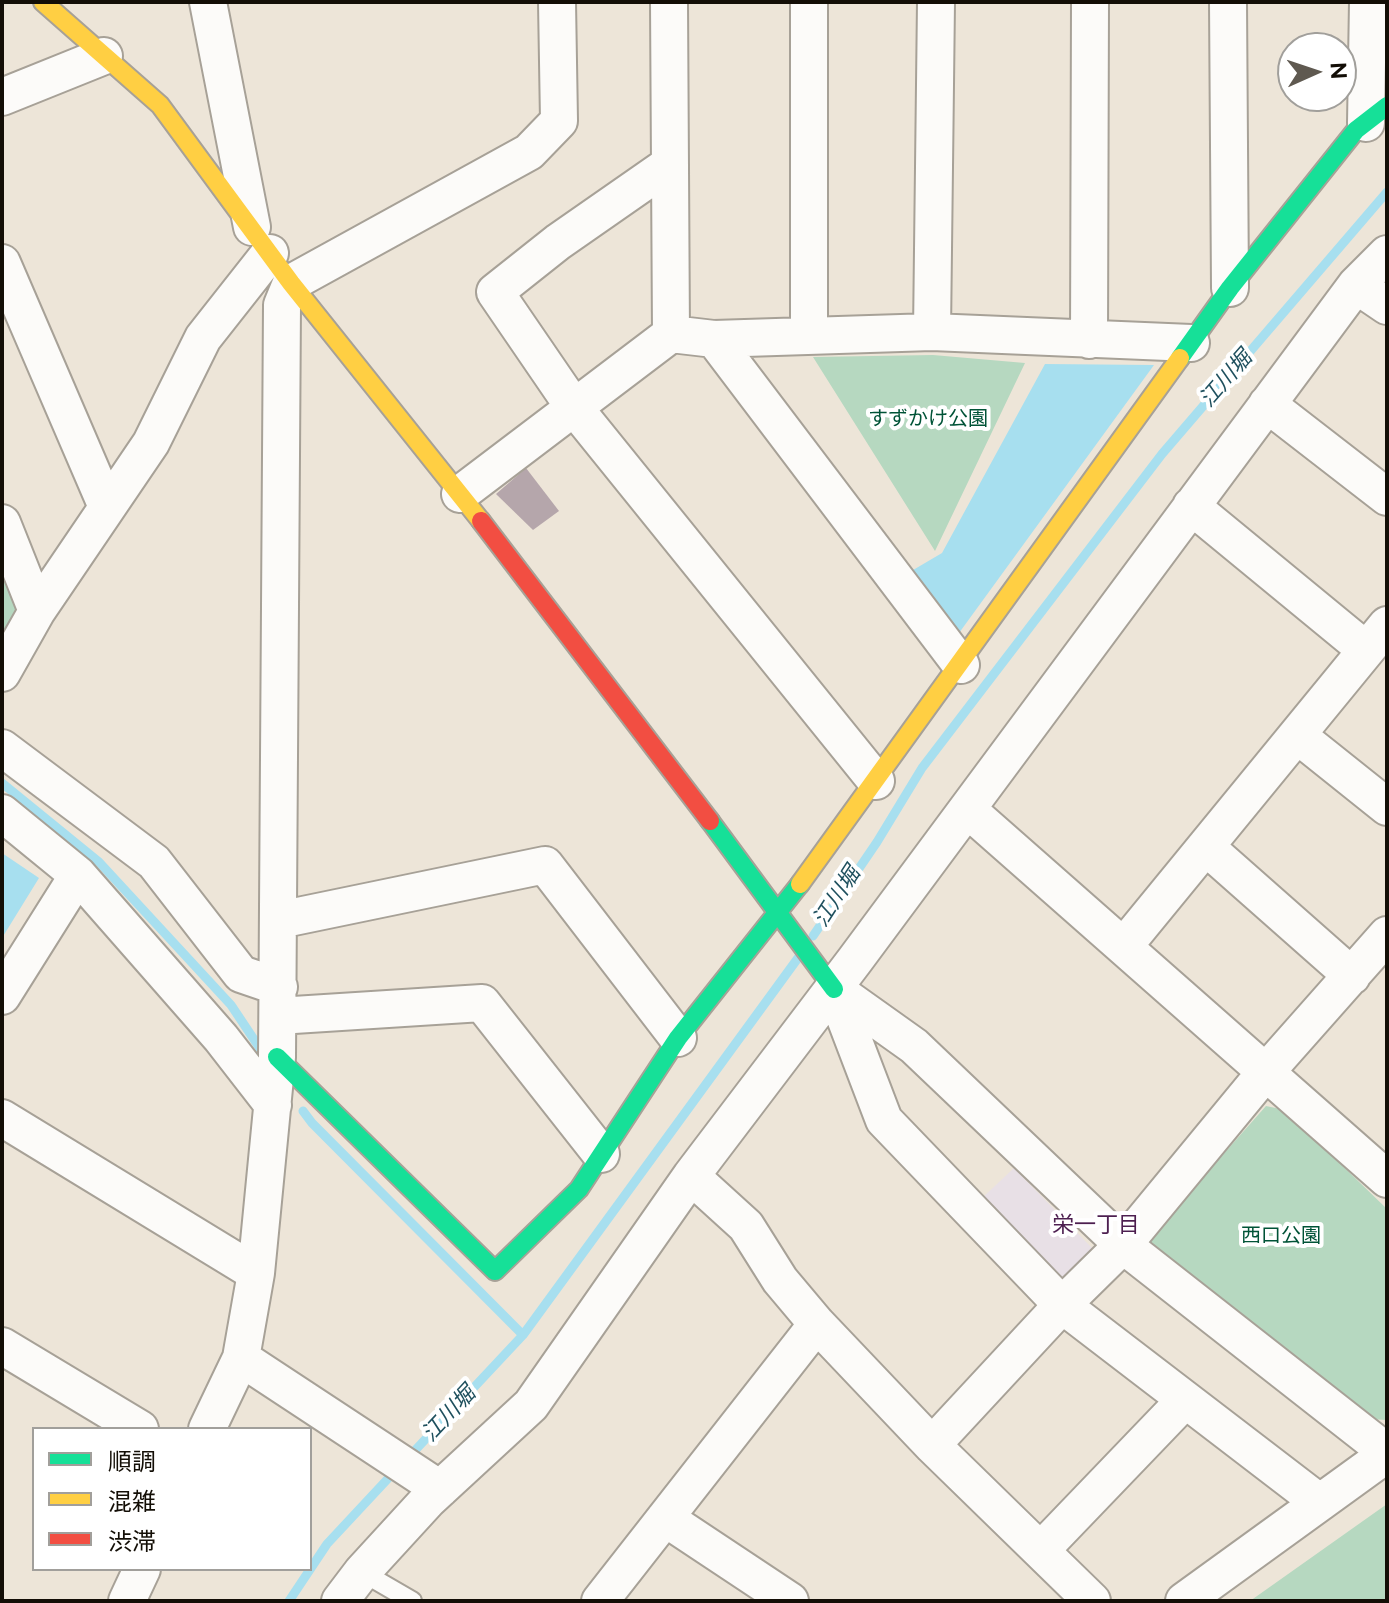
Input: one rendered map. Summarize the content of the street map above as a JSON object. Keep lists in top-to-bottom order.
{
  "districts": ["栄一丁目"],
  "water": ["江川堀"],
  "parks": ["すずかけ公園", "西口公園"],
  "legend": ["順調", "混雑", "渋滞"],
  "north": "right"
}
